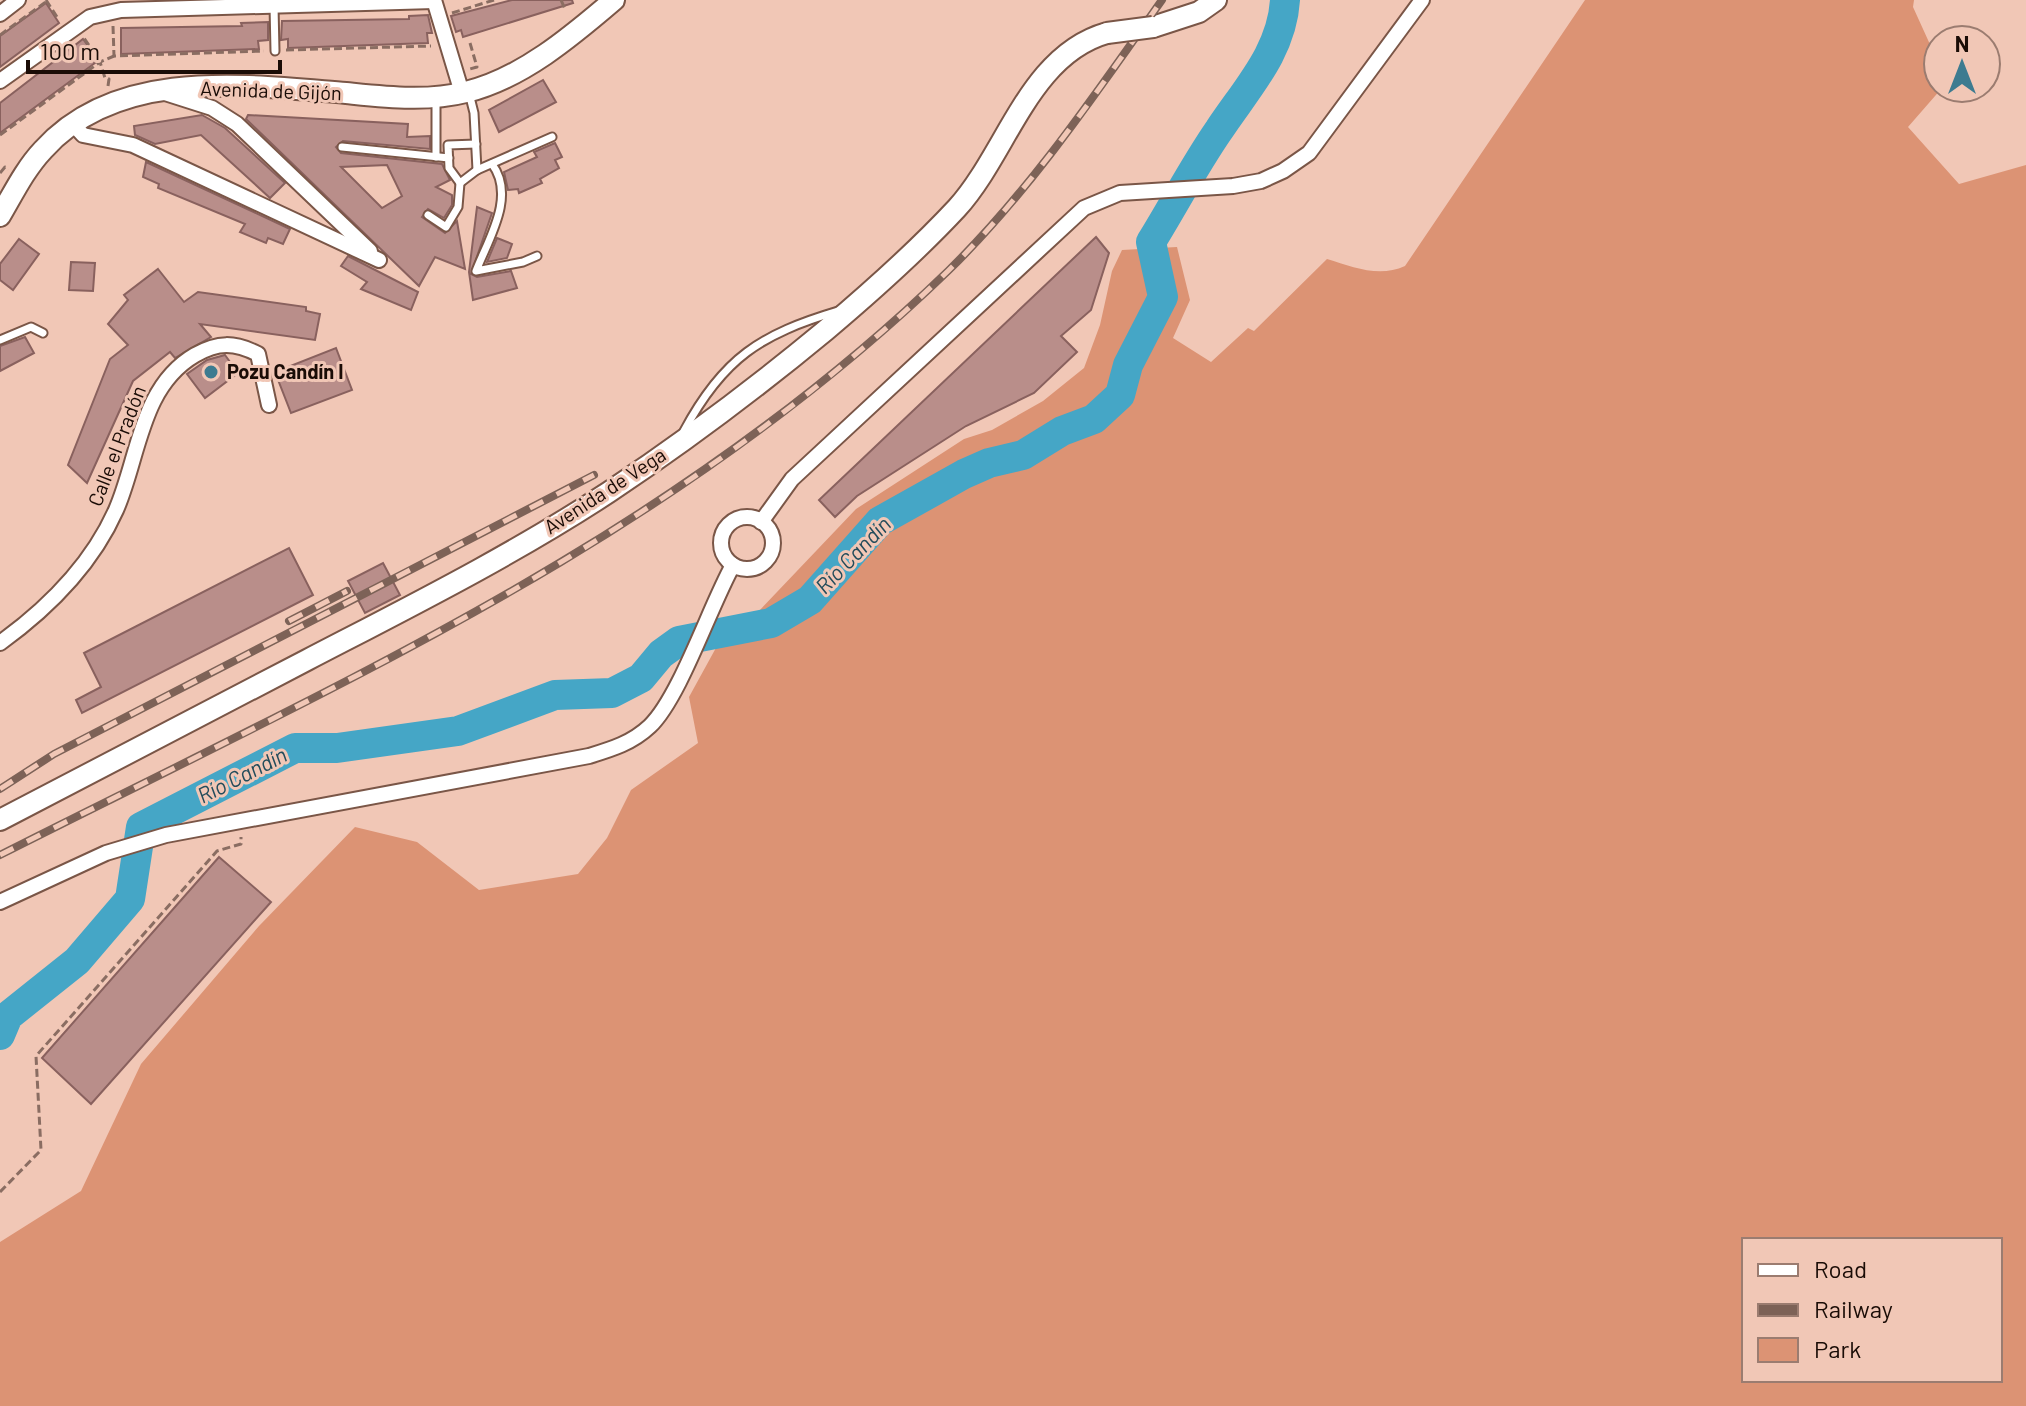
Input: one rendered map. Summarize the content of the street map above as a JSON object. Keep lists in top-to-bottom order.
{
  "streets": {
    "street": ["Avenida de Gijón", "Calle el Pradón", "Avenida de Vega"]
  },
  "water": ["Río Candín"],
  "places": ["Pozu Candín I"],
  "legend": ["Road", "Railway", "Park"],
  "scale_bar": "100 m",
  "north": "top"
}
